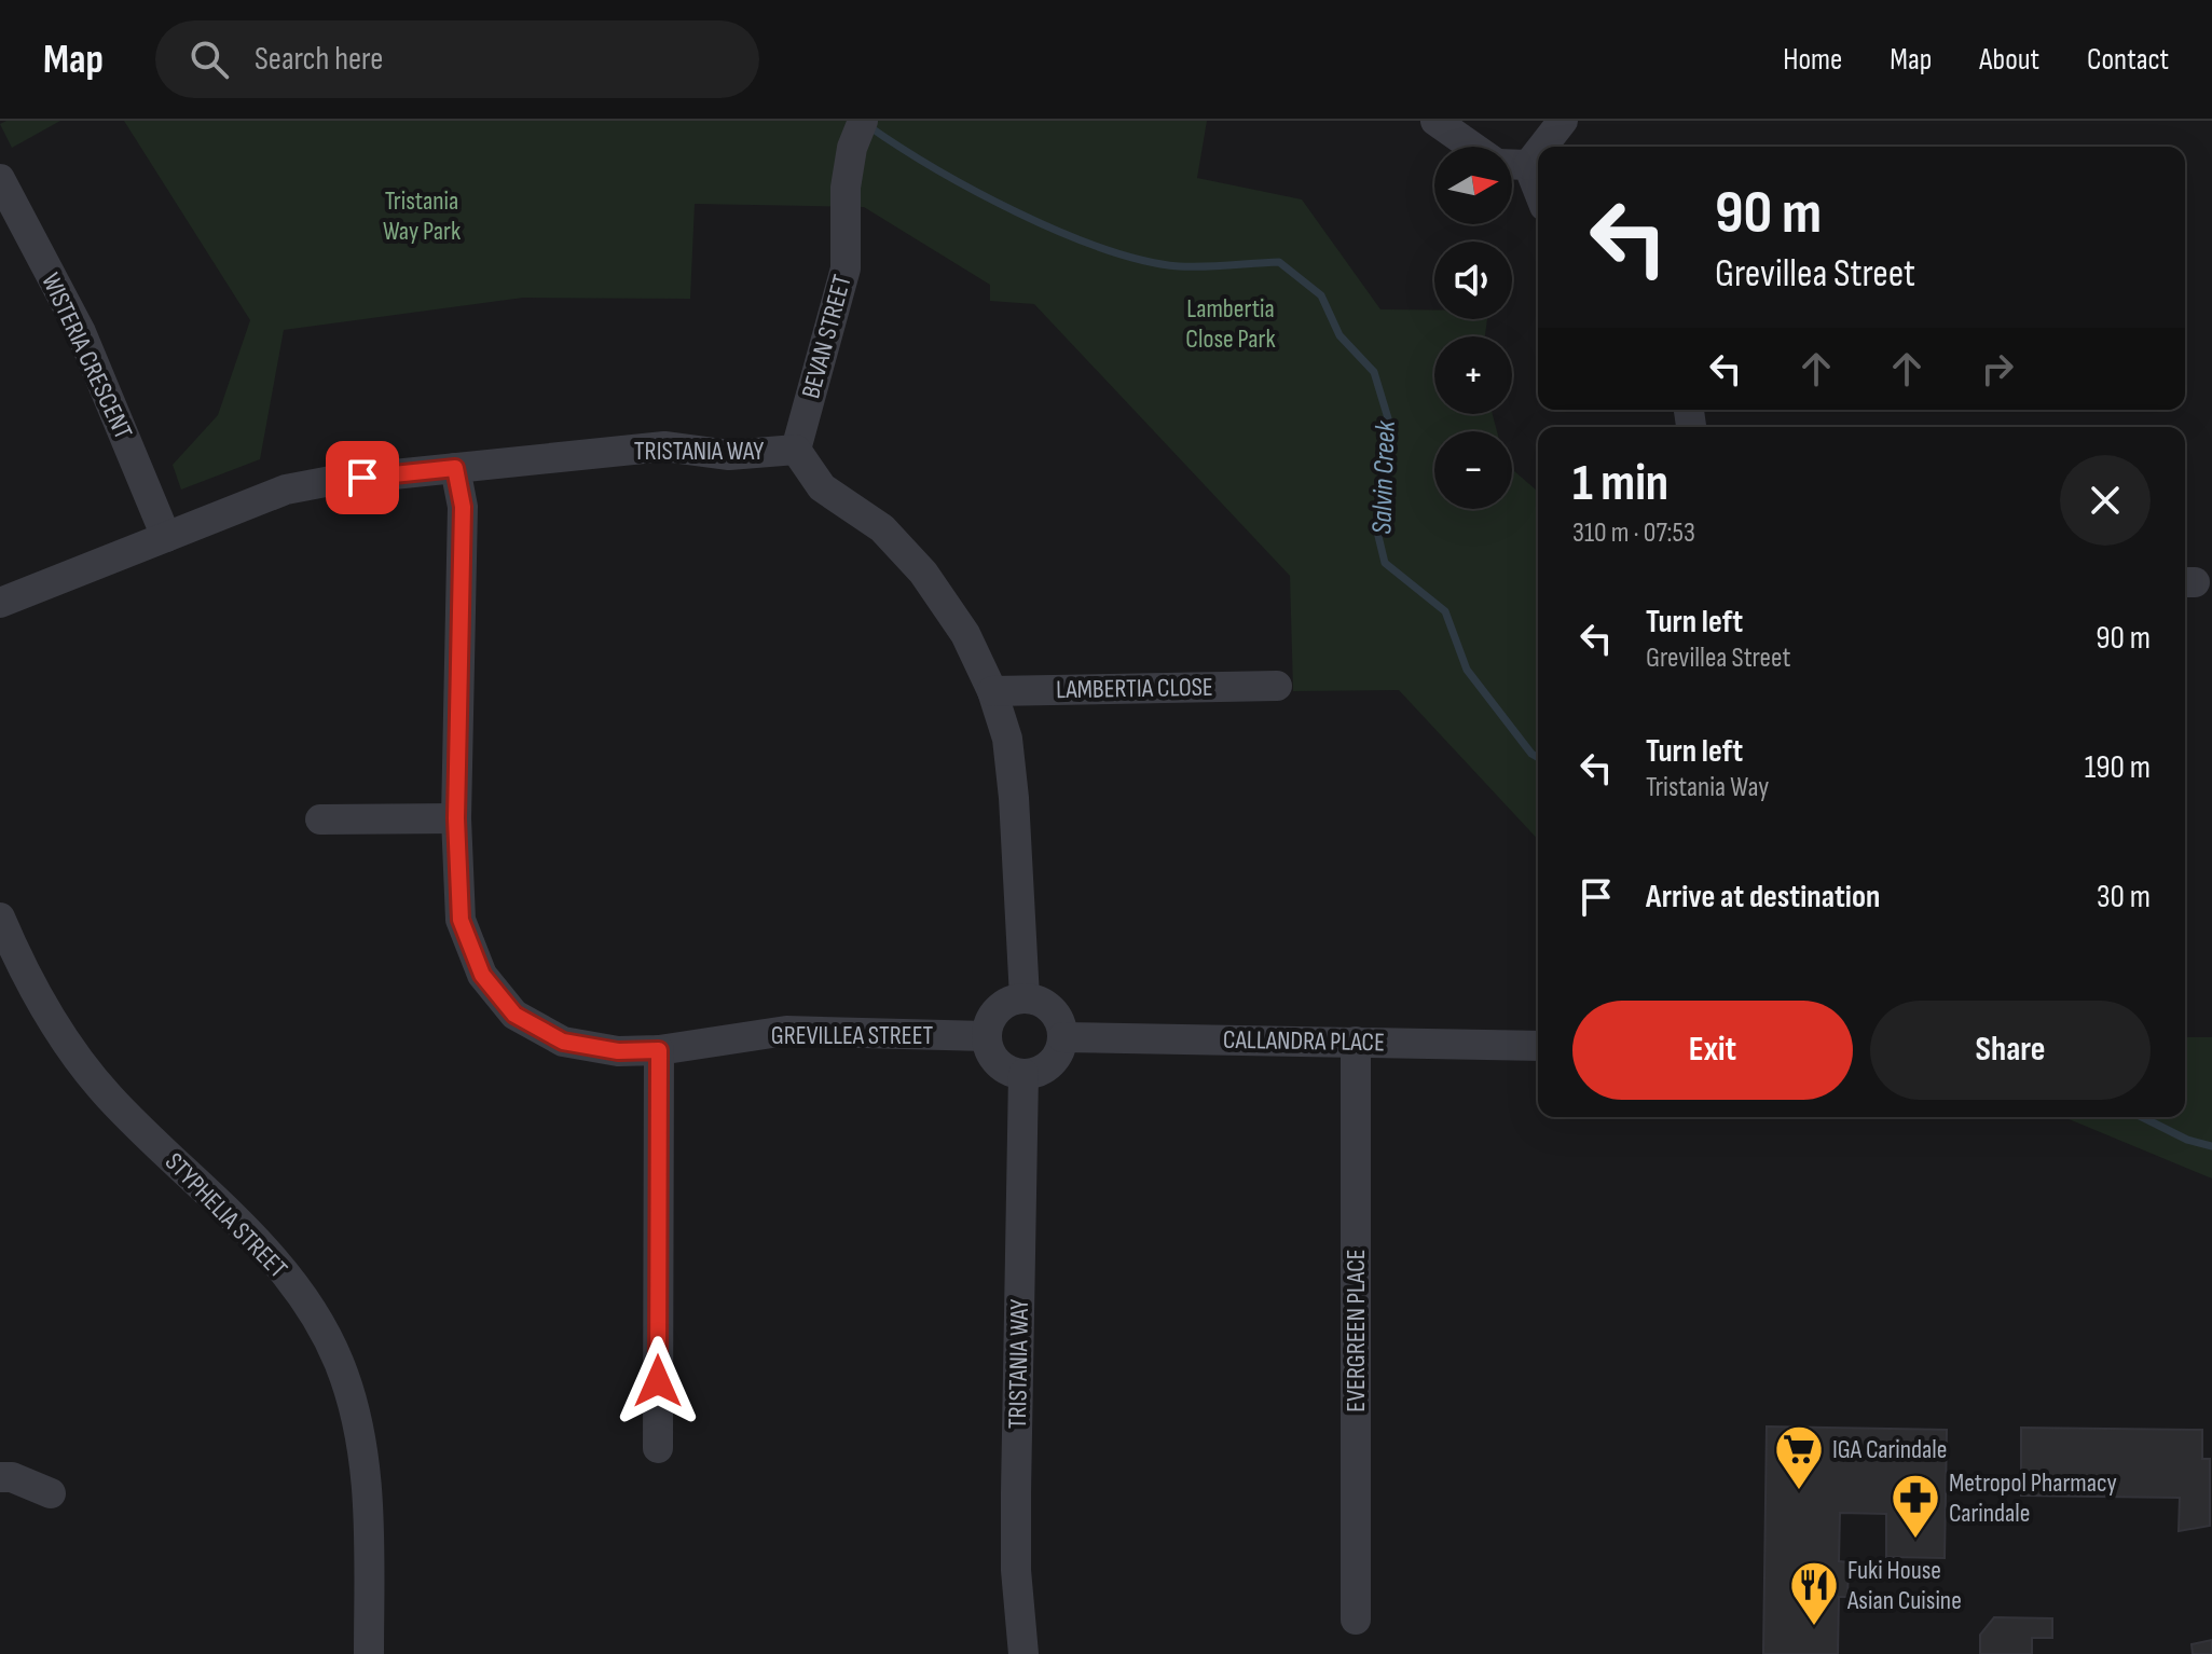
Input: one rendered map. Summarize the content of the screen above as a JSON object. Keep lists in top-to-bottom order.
{
  "streets": {
    "street": [
      "BEVAN STREET",
      "WISTERIA CRESCENT",
      "TRISTANIA WAY",
      "LAMBERTIA CLOSE",
      "GREVILLEA STREET",
      "CALLANDRA PLACE",
      "STYPHELIA STREET",
      "EVERGREEN PLACE"
    ]
  },
  "crossings": [
    ["BEVAN STREET", "TRISTANIA WAY"],
    ["WISTERIA CRESCENT", "TRISTANIA WAY"],
    ["TRISTANIA WAY", "LAMBERTIA CLOSE"],
    ["TRISTANIA WAY", "GREVILLEA STREET"],
    ["TRISTANIA WAY", "CALLANDRA PLACE"],
    ["GREVILLEA STREET", "CALLANDRA PLACE"],
    ["CALLANDRA PLACE", "EVERGREEN PLACE"]
  ],
  "water": ["Salvin Creek"],
  "parks": ["Tristania Way Park", "Lambertia Close Park"],
  "places": {
    "supermarket": ["IGA Carindale"],
    "pharmacy": ["Metropol Pharmacy Carindale"],
    "restaurant": ["Fuki House Asian Cuisine"]
  },
  "north": "right",
  "page": {
    "header": "Map",
    "search": "Search here",
    "nav": [
      "Home",
      "Map",
      "About",
      "Contact"
    ],
    "map_buttons": ["+", "−"],
    "turn": ["90 m", "Grevillea Street"],
    "heading": ["1 min", "310 m · 07:53"],
    "list": [
      {
        "name": "Turn left",
        "note": "Grevillea Street",
        "value": "90 m"
      },
      {
        "name": "Turn left",
        "note": "Tristania Way",
        "value": "190 m"
      },
      {
        "name": "Arrive at destination",
        "value": "30 m"
      }
    ],
    "buttons": ["Exit", "Share"]
  }
}
